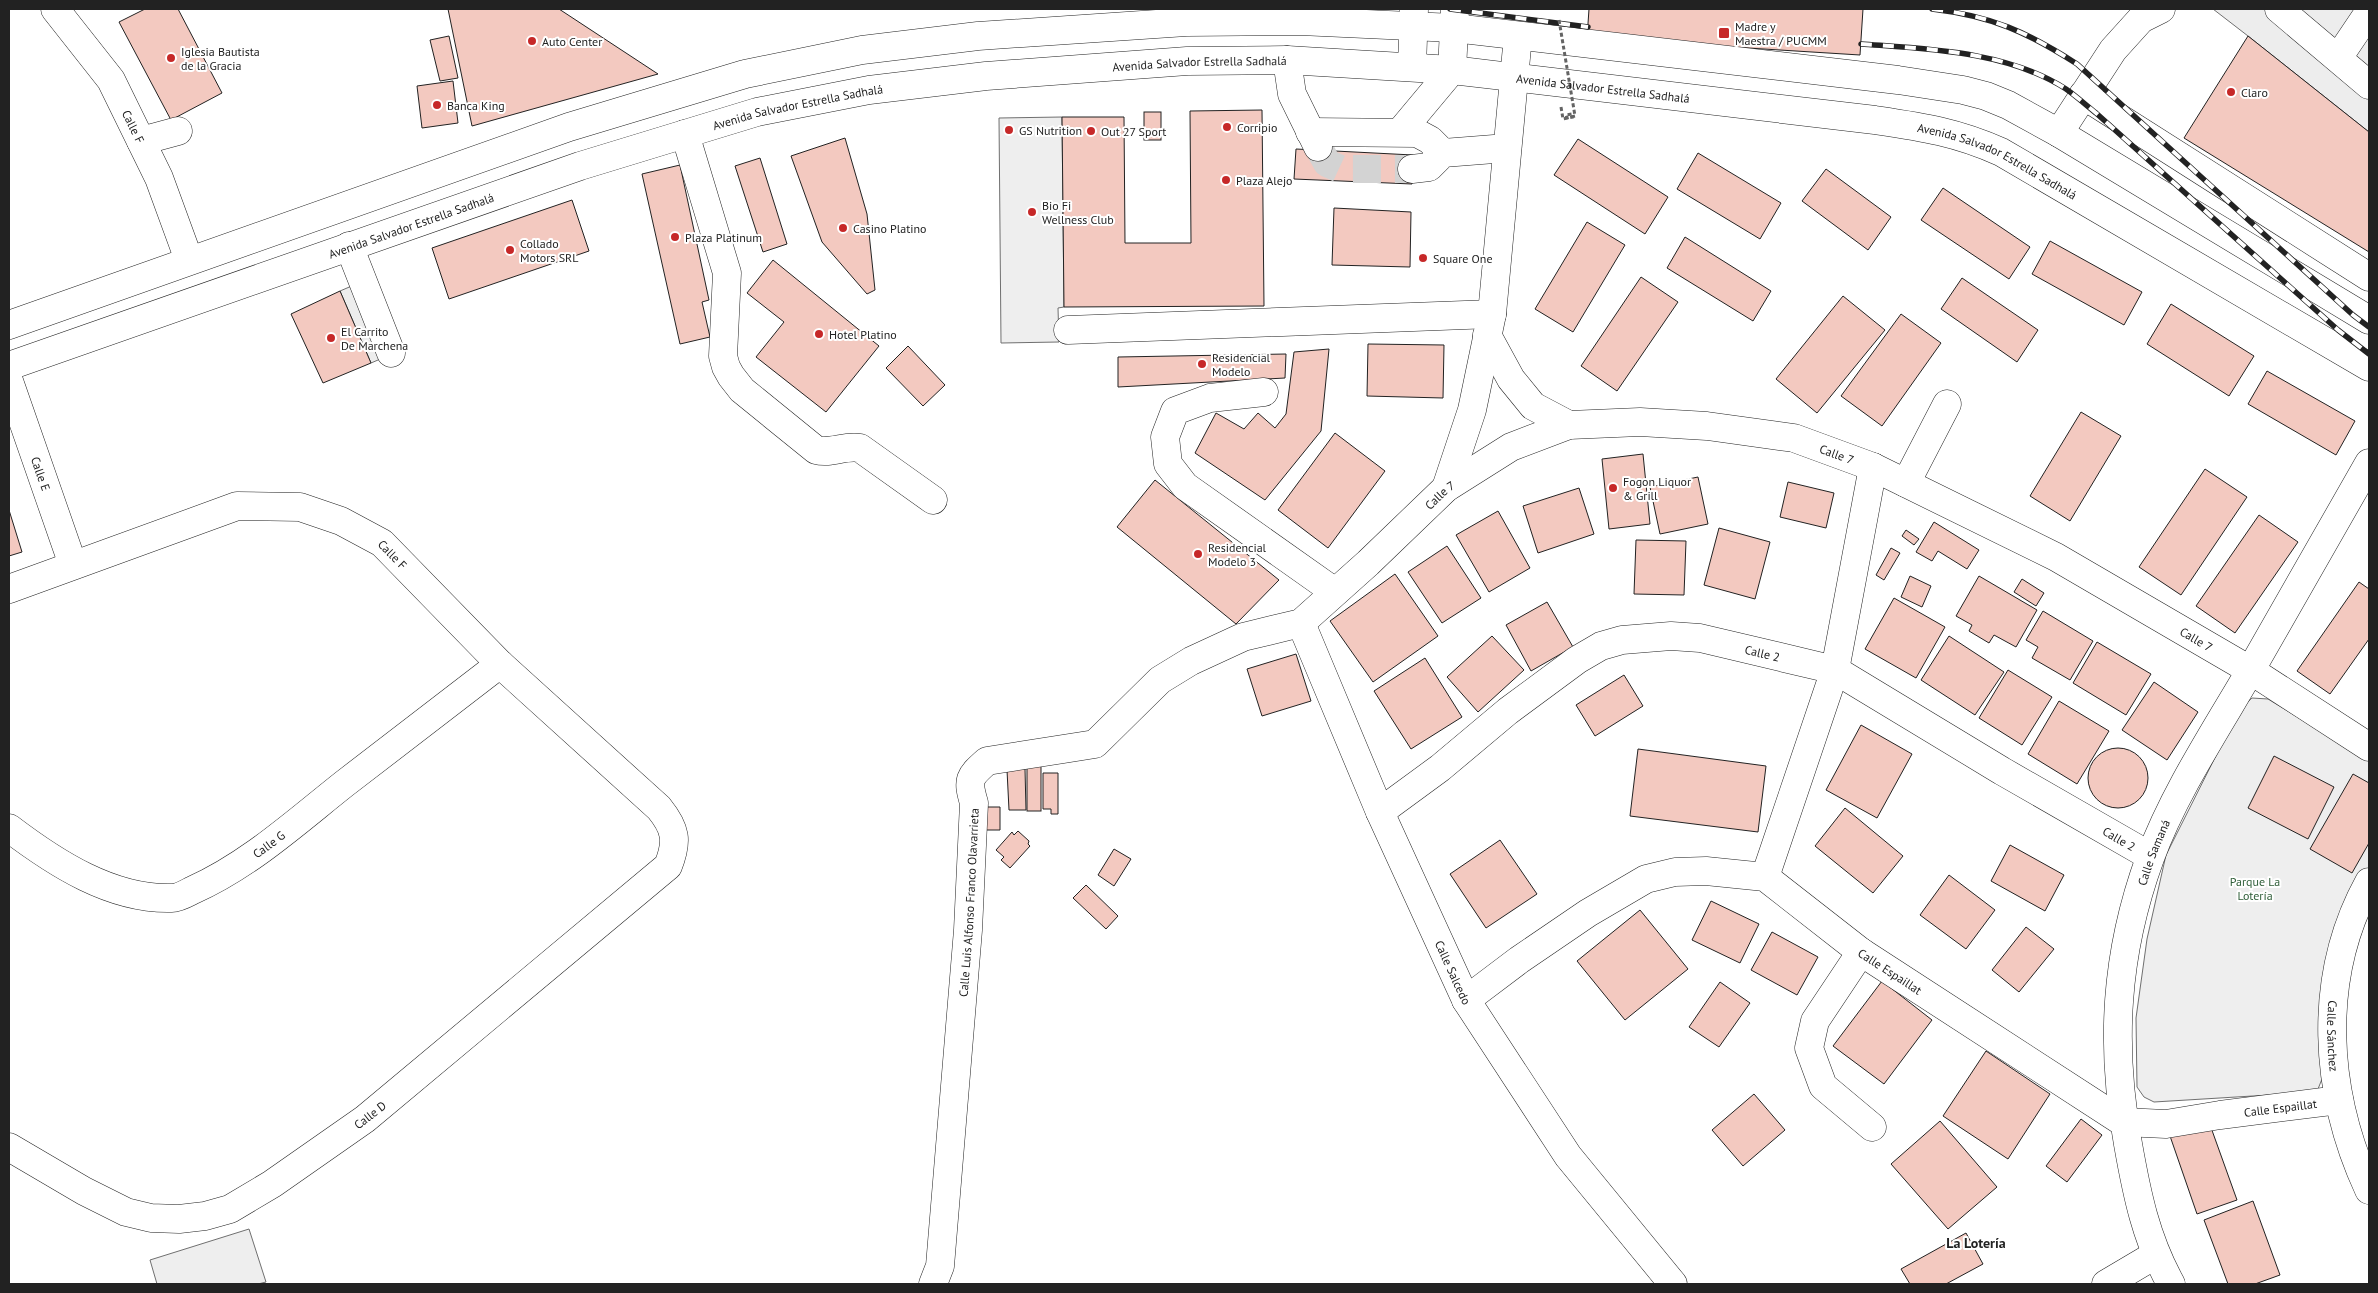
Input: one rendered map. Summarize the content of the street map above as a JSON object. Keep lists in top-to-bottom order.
{
  "streets": {
    "street": [
      "Avenida Salvador Estrella Sadhalá",
      "Calle F",
      "Calle 7",
      "Calle E",
      "Calle 2",
      "Calle G",
      "Calle Samaná",
      "Calle Luis Alfonso Franco Olavarrieta",
      "Calle Espaillat",
      "Calle Salcedo",
      "Calle Sánchez",
      "Calle D"
    ]
  },
  "crossings": [
    ["Calle F", "Calle E"],
    ["Calle F", "Calle G"],
    ["Calle F", "Calle D"],
    ["Calle 7", "Calle Samaná"],
    ["Calle 7", "Calle Luis Alfonso Franco Olavarrieta"],
    ["Calle 7", "Calle Salcedo"],
    ["Calle 2", "Calle Samaná"],
    ["Calle 2", "Calle Salcedo"],
    ["Calle Samaná", "Calle Espaillat"],
    ["Calle Luis Alfonso Franco Olavarrieta", "Calle Salcedo"],
    ["Calle Espaillat", "Calle Sánchez"]
  ],
  "districts": ["La Lotería"],
  "parks": ["Parque La Lotería"],
  "places": {
    "transit": ["Madre y Maestra / PUCMM"],
    "other": [
      "Auto Center",
      "Iglesia Bautista de la Gracia",
      "Claro",
      "Banca King",
      "Corripio",
      "GS Nutrition",
      "Out 27 Sport",
      "Plaza Alejo",
      "Bio Fi Wellness Club",
      "Casino Platino",
      "Plaza Platinum",
      "Collado Motors SRL",
      "Square One",
      "Hotel Platino",
      "El Carrito De Marchena",
      "Residencial Modelo",
      "Fogon Liquor & Grill",
      "Residencial Modelo 3"
    ]
  }
}
